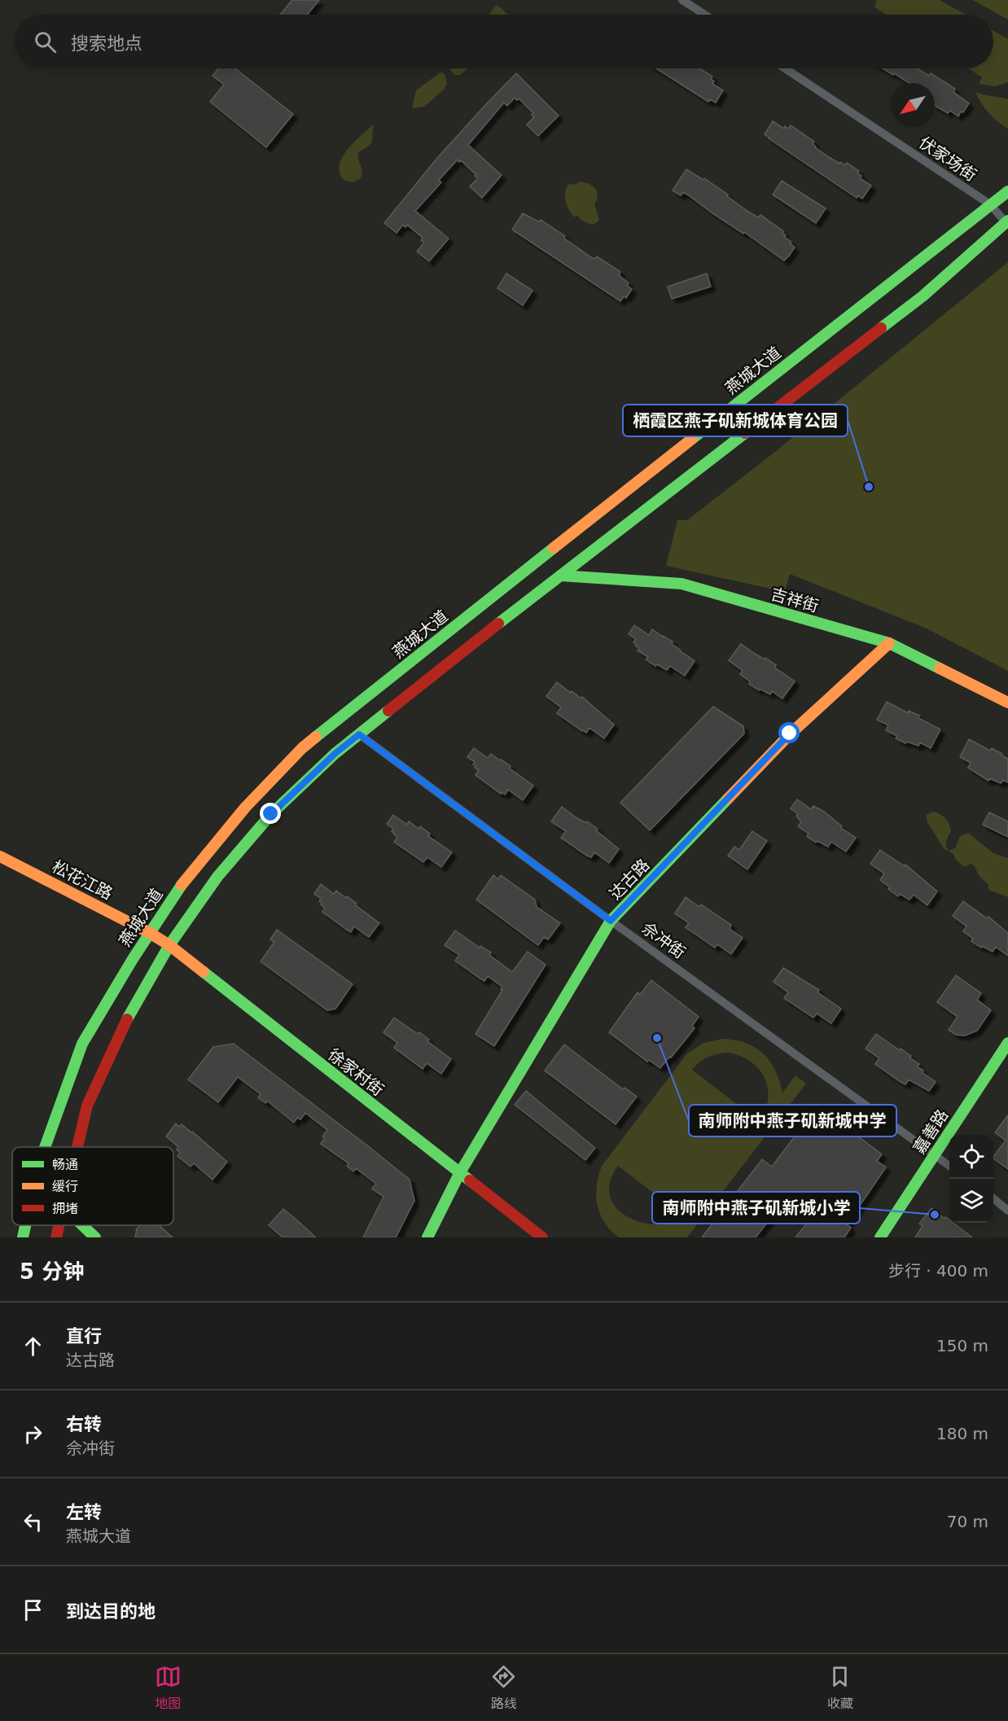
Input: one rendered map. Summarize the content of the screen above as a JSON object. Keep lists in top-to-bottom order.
{
  "streets": {
    "main road": [
      "燕城大道",
      "吉祥街",
      "达古路",
      "松花江路",
      "徐家村街",
      "嘉善路"
    ],
    "street": ["伏家场街", "佘冲街"]
  },
  "crossings": [
    ["伏家场街", "燕城大道"],
    ["燕城大道", "松花江路"],
    ["燕城大道", "徐家村街"],
    ["吉祥街", "达古路"],
    ["达古路", "佘冲街"],
    ["达古路", "徐家村街"],
    ["松花江路", "徐家村街"],
    ["佘冲街", "嘉善路"]
  ],
  "places": ["栖霞区燕子矶新城体育公园", "南师附中燕子矶新城中学", "南师附中燕子矶新城小学"],
  "legend": ["畅通", "缓行", "拥堵"],
  "north": "bottom left",
  "page": {
    "search": "搜索地点",
    "heading": ["5 分钟", "步行 · 400 m"],
    "list": [
      ["直行", "达古路", "150 m"],
      ["右转", "佘冲街", "180 m"],
      ["左转", "燕城大道", "70 m"],
      "到达目的地"
    ],
    "nav": ["地图", "路线", "收藏"]
  }
}
